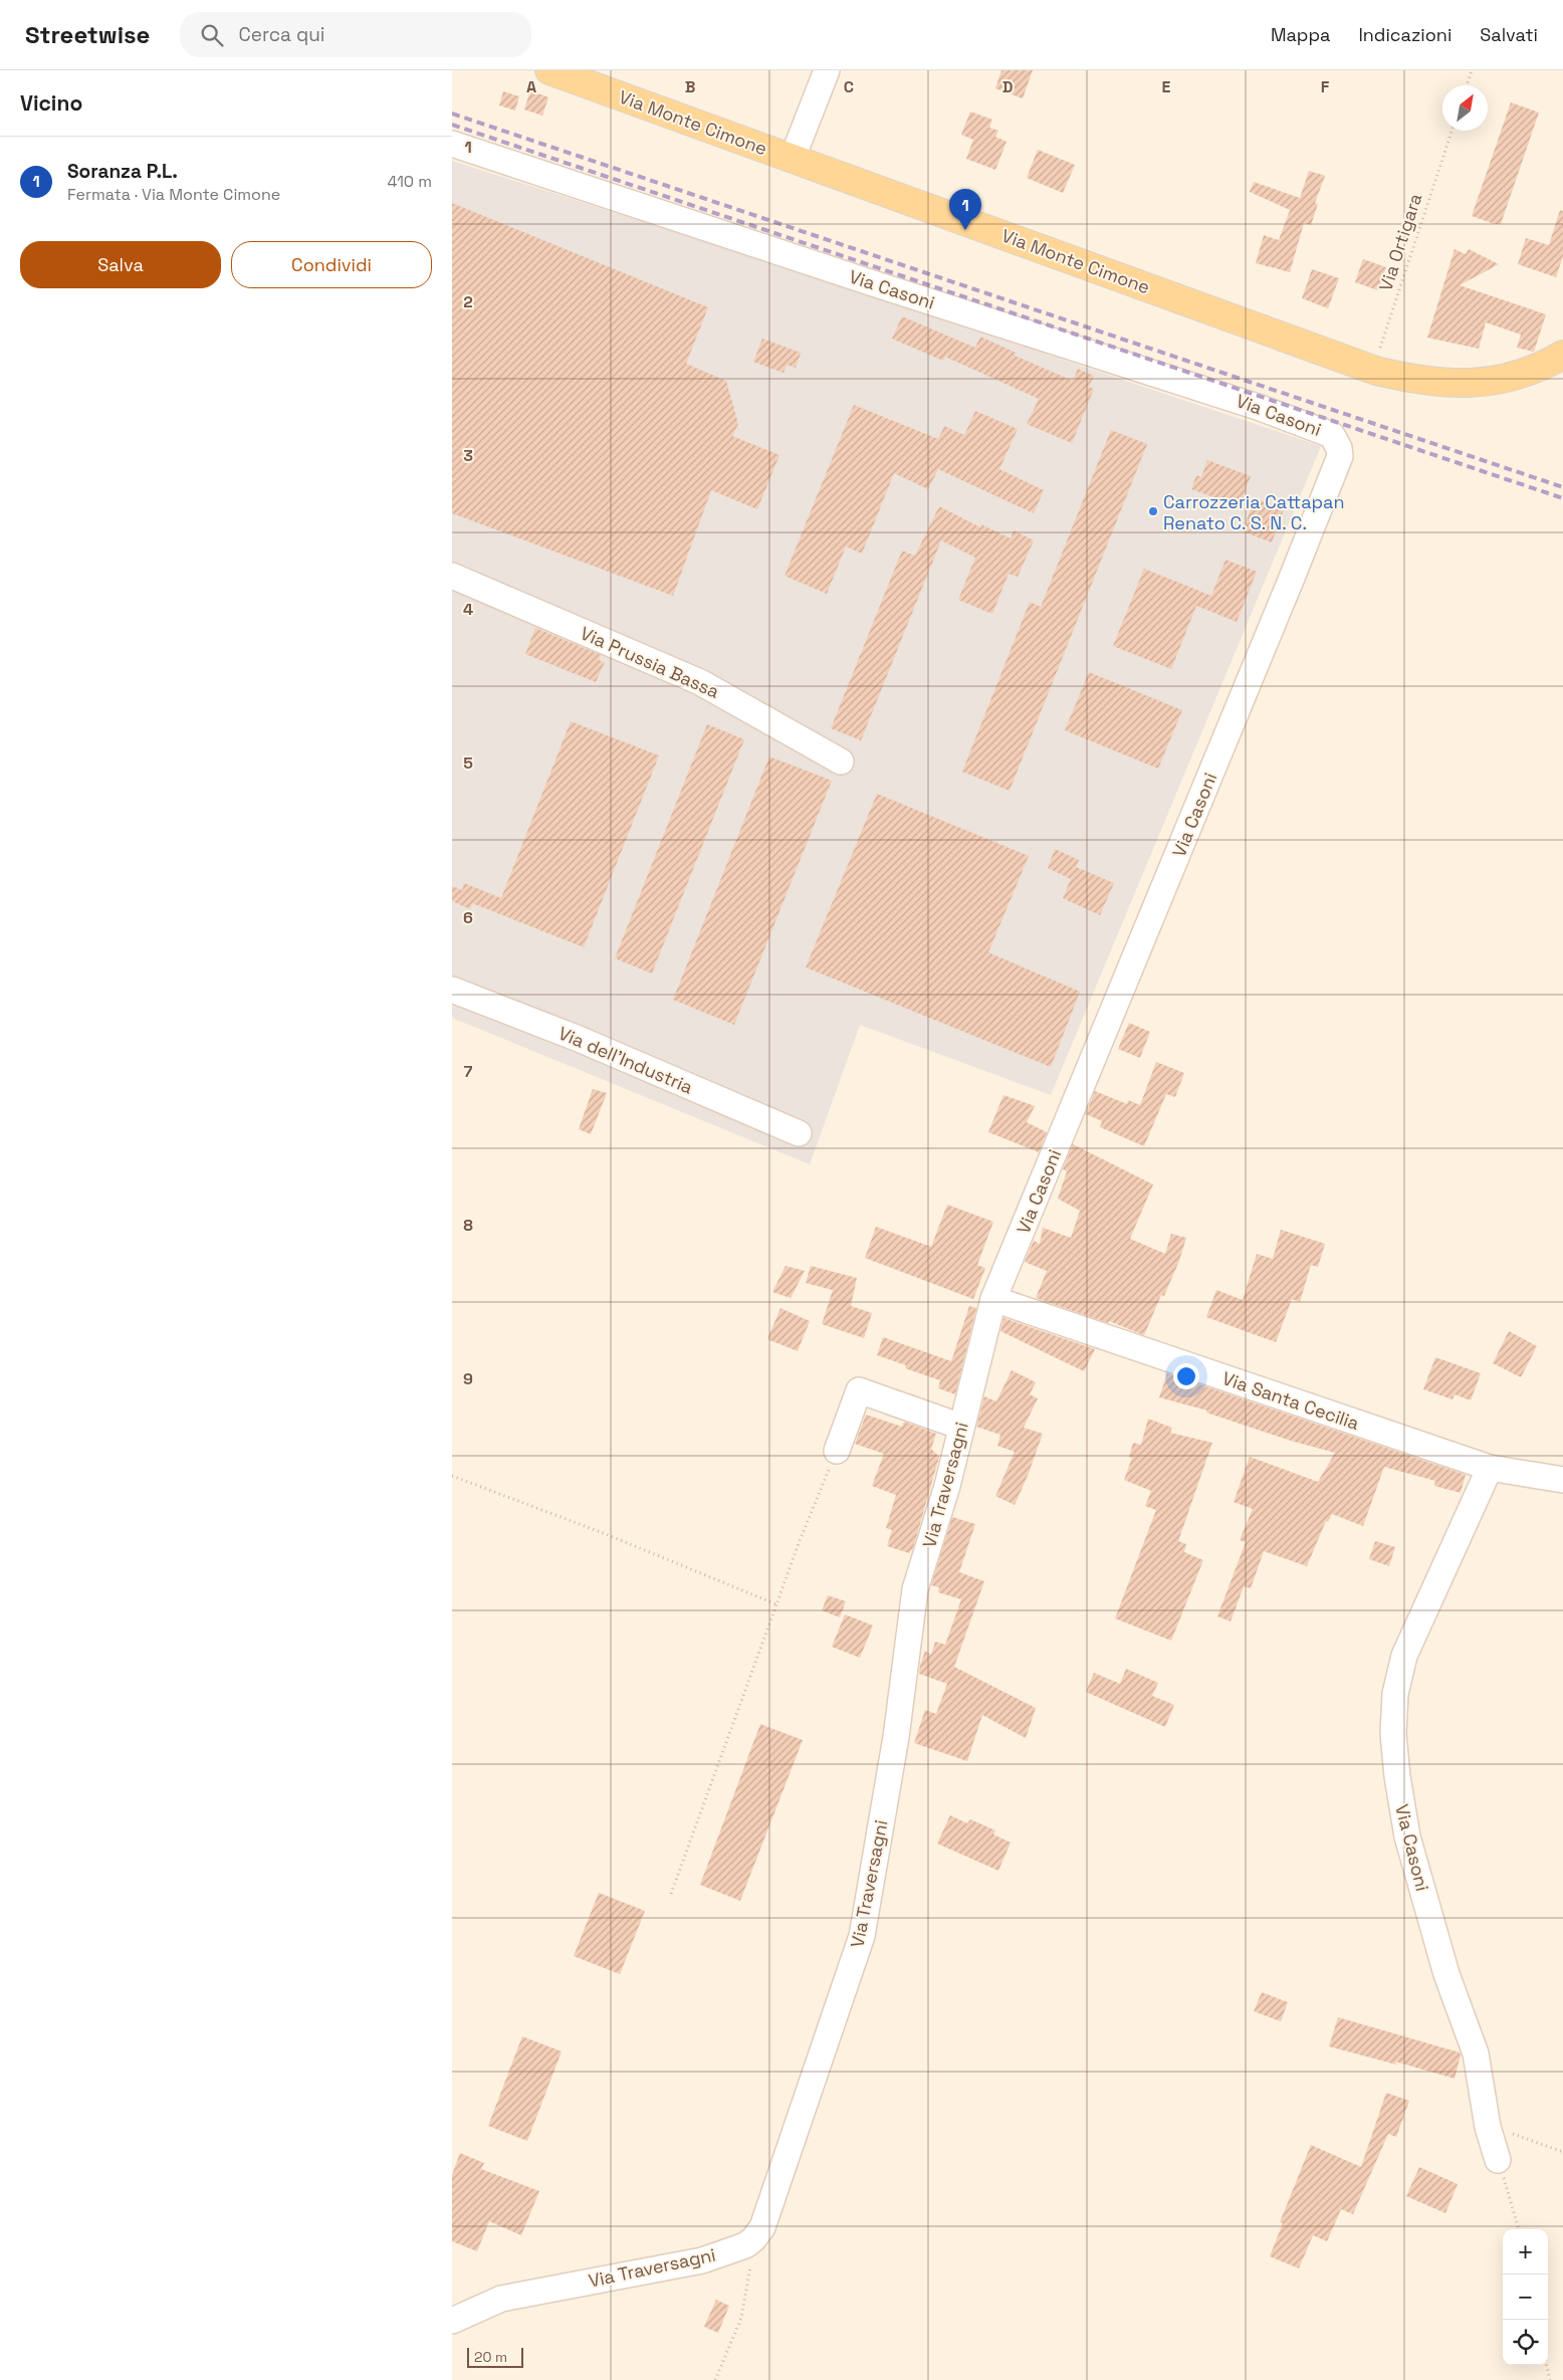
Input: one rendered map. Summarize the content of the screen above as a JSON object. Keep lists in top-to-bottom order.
{
  "streets": {
    "main road": ["Via Monte Cimone"],
    "street": [
      "Via Casoni",
      "Via Prussia Bassa",
      "Via dell'Industria",
      "Via Santa Cecilia",
      "Via Traversagni"
    ],
    "path": ["Via Ortigara"]
  },
  "crossings": [
    ["Via Monte Cimone", "Via Ortigara"],
    ["Via Casoni", "Via Santa Cecilia"],
    ["Via Casoni", "Via Traversagni"],
    ["Via Santa Cecilia", "Via Traversagni"]
  ],
  "places": ["Carrozzeria Cattapan Renato C. S. N. C."],
  "scale_bar": "20 m",
  "north": "top right",
  "page": {
    "header": "Streetwise",
    "search": "Cerca qui",
    "nav": ["Mappa", "Indicazioni", "Salvati"],
    "heading": "Vicino",
    "list": [
      {
        "mark": "1",
        "name": "Soranza P.L.",
        "note": "Fermata · Via Monte Cimone",
        "value": "410 m"
      }
    ],
    "pins": "1",
    "buttons": ["Salva", "Condividi"],
    "map_buttons": ["+", "−"],
    "scale": "20 m"
  },
  "grid": {
    "columns": [
      "A",
      "B",
      "C",
      "D",
      "E",
      "F"
    ],
    "rows": [
      "1",
      "2",
      "3",
      "4",
      "5",
      "6",
      "7",
      "8",
      "9"
    ]
  }
}
